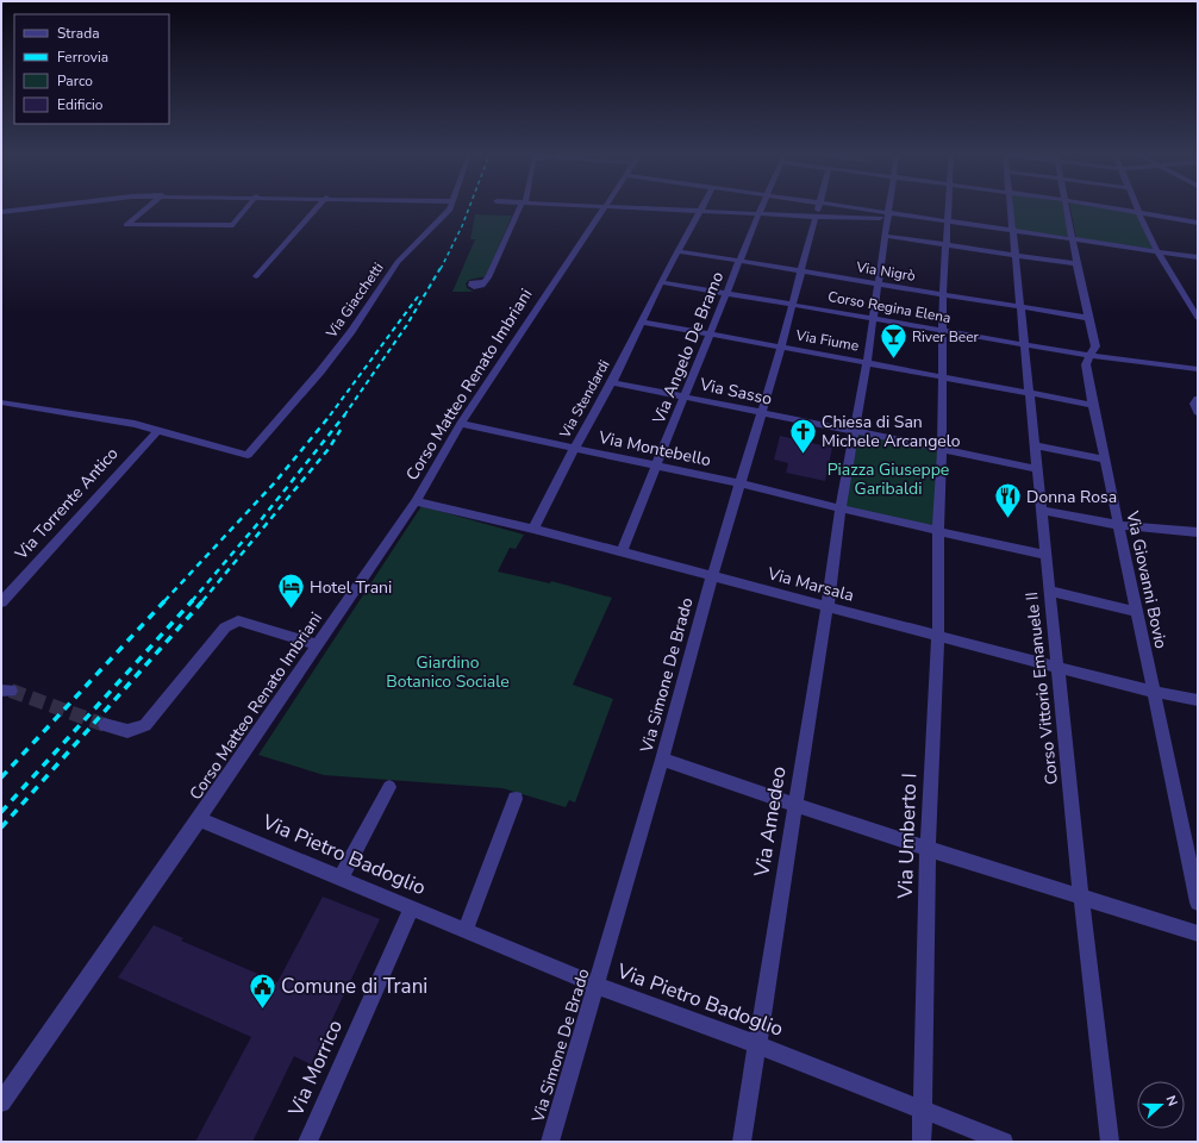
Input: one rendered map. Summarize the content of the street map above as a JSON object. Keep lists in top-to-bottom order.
{
  "streets": {
    "street": [
      "Via Nigrò",
      "Via Giacchetti",
      "Corso Regina Elena",
      "Via Fiume",
      "Via Angelo De Bramo",
      "Corso Matteo Renato Imbriani",
      "Via Sasso",
      "Via Stendardi",
      "Via Montebello",
      "Via Torrente Antico",
      "Via Giovanni Bovio",
      "Via Marsala",
      "Via Simone De Brado",
      "Corso Vittorio Emanuele II",
      "Via Amedeo",
      "Via Umberto I",
      "Via Pietro Badoglio",
      "Via Morrico"
    ]
  },
  "crossings": [
    ["Via Nigrò", "Via Angelo De Bramo"],
    ["Via Nigrò", "Via Stendardi"],
    ["Via Nigrò", "Via Giovanni Bovio"],
    ["Via Nigrò", "Via Simone De Brado"],
    ["Via Nigrò", "Corso Vittorio Emanuele II"],
    ["Via Giacchetti", "Via Torrente Antico"],
    ["Corso Regina Elena", "Via Angelo De Bramo"],
    ["Corso Regina Elena", "Via Stendardi"],
    ["Corso Regina Elena", "Via Giovanni Bovio"],
    ["Corso Regina Elena", "Via Simone De Brado"],
    ["Corso Regina Elena", "Corso Vittorio Emanuele II"],
    ["Via Fiume", "Via Angelo De Bramo"],
    ["Via Fiume", "Via Stendardi"],
    ["Via Fiume", "Via Giovanni Bovio"],
    ["Via Fiume", "Via Simone De Brado"],
    ["Via Fiume", "Corso Vittorio Emanuele II"],
    ["Via Angelo De Bramo", "Via Sasso"],
    ["Via Angelo De Bramo", "Via Montebello"],
    ["Via Angelo De Bramo", "Via Marsala"],
    ["Corso Matteo Renato Imbriani", "Via Montebello"],
    ["Corso Matteo Renato Imbriani", "Via Marsala"],
    ["Corso Matteo Renato Imbriani", "Via Pietro Badoglio"],
    ["Via Sasso", "Via Stendardi"],
    ["Via Sasso", "Via Simone De Brado"],
    ["Via Stendardi", "Via Montebello"],
    ["Via Stendardi", "Via Marsala"],
    ["Via Montebello", "Via Simone De Brado"],
    ["Via Montebello", "Via Amedeo"],
    ["Via Giovanni Bovio", "Via Marsala"],
    ["Via Marsala", "Via Simone De Brado"],
    ["Via Marsala", "Corso Vittorio Emanuele II"],
    ["Via Marsala", "Via Amedeo"],
    ["Via Marsala", "Via Umberto I"],
    ["Via Simone De Brado", "Via Pietro Badoglio"],
    ["Via Amedeo", "Via Pietro Badoglio"],
    ["Via Umberto I", "Via Pietro Badoglio"],
    ["Via Pietro Badoglio", "Via Morrico"]
  ],
  "parks": ["Piazza Giuseppe Garibaldi", "Giardino Botanico Sociale"],
  "places": {
    "bar": ["River Beer"],
    "church": ["Chiesa di San Michele Arcangelo"],
    "restaurant": ["Donna Rosa"],
    "hotel": ["Hotel Trani"],
    "public building": ["Comune di Trani"]
  },
  "legend": [
    "Strada",
    "Ferrovia",
    "Parco",
    "Edificio"
  ],
  "north": "right"
}
